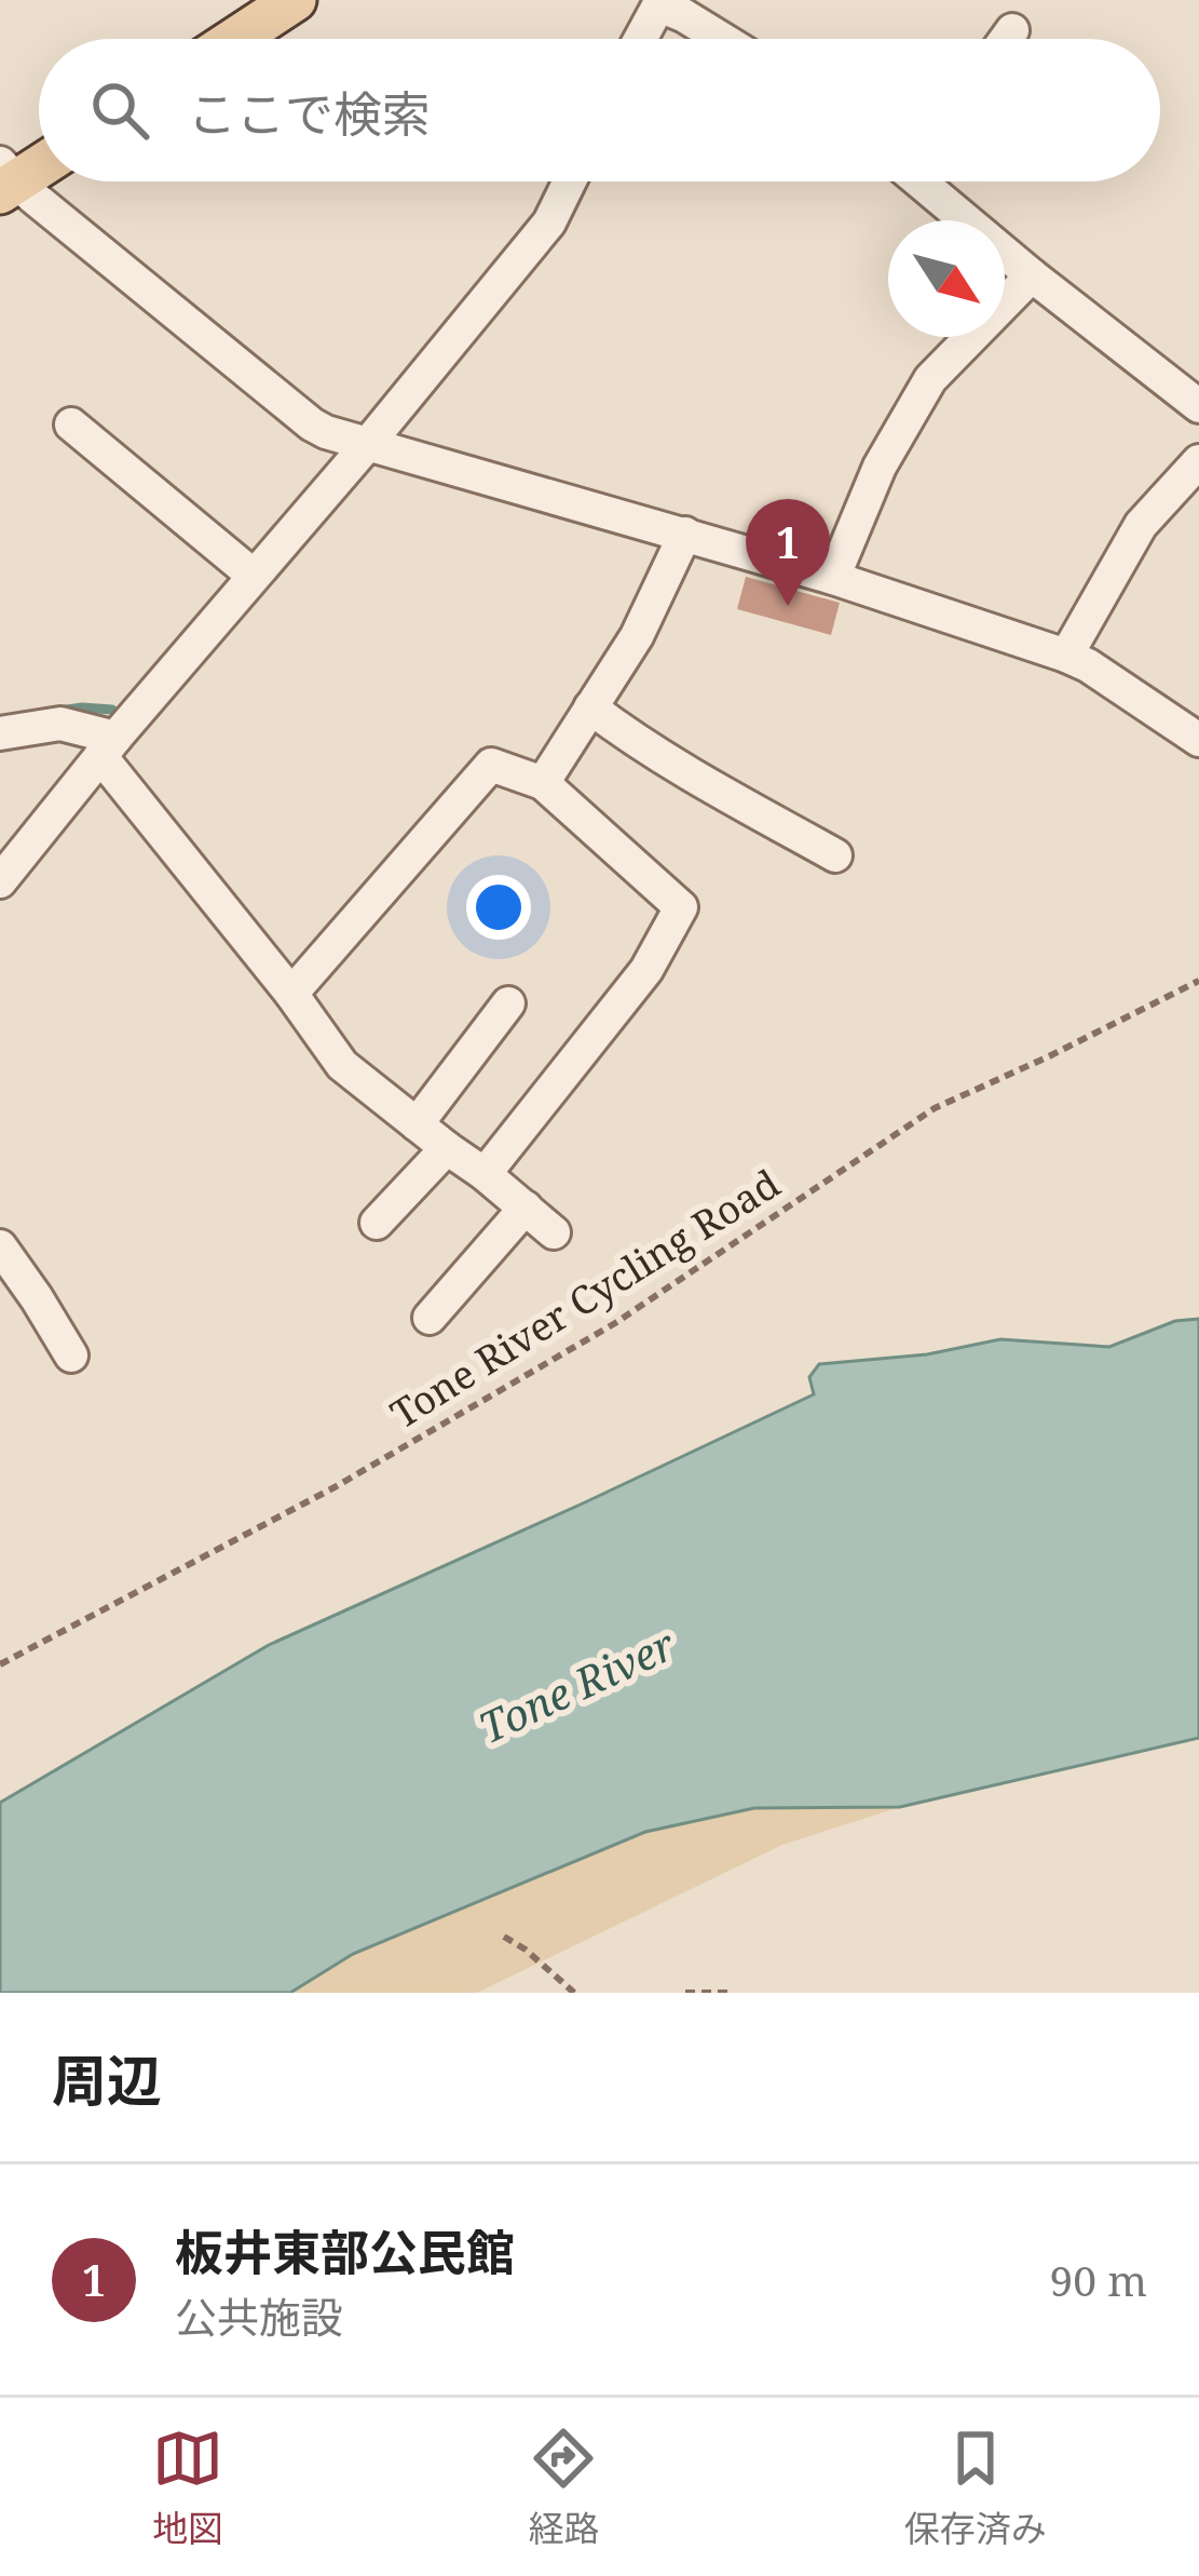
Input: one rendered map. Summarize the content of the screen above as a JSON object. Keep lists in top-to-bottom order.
{
  "streets": {
    "path": ["Tone River Cycling Road"]
  },
  "water": ["Tone River"],
  "north": "bottom right",
  "page": {
    "search": "ここで検索",
    "pins": "1",
    "heading": "周辺",
    "list": [
      {
        "mark": "1",
        "name": "板井東部公民館",
        "note": "公共施設",
        "value": "90 m"
      }
    ],
    "nav": ["地図", "経路", "保存済み"]
  }
}
